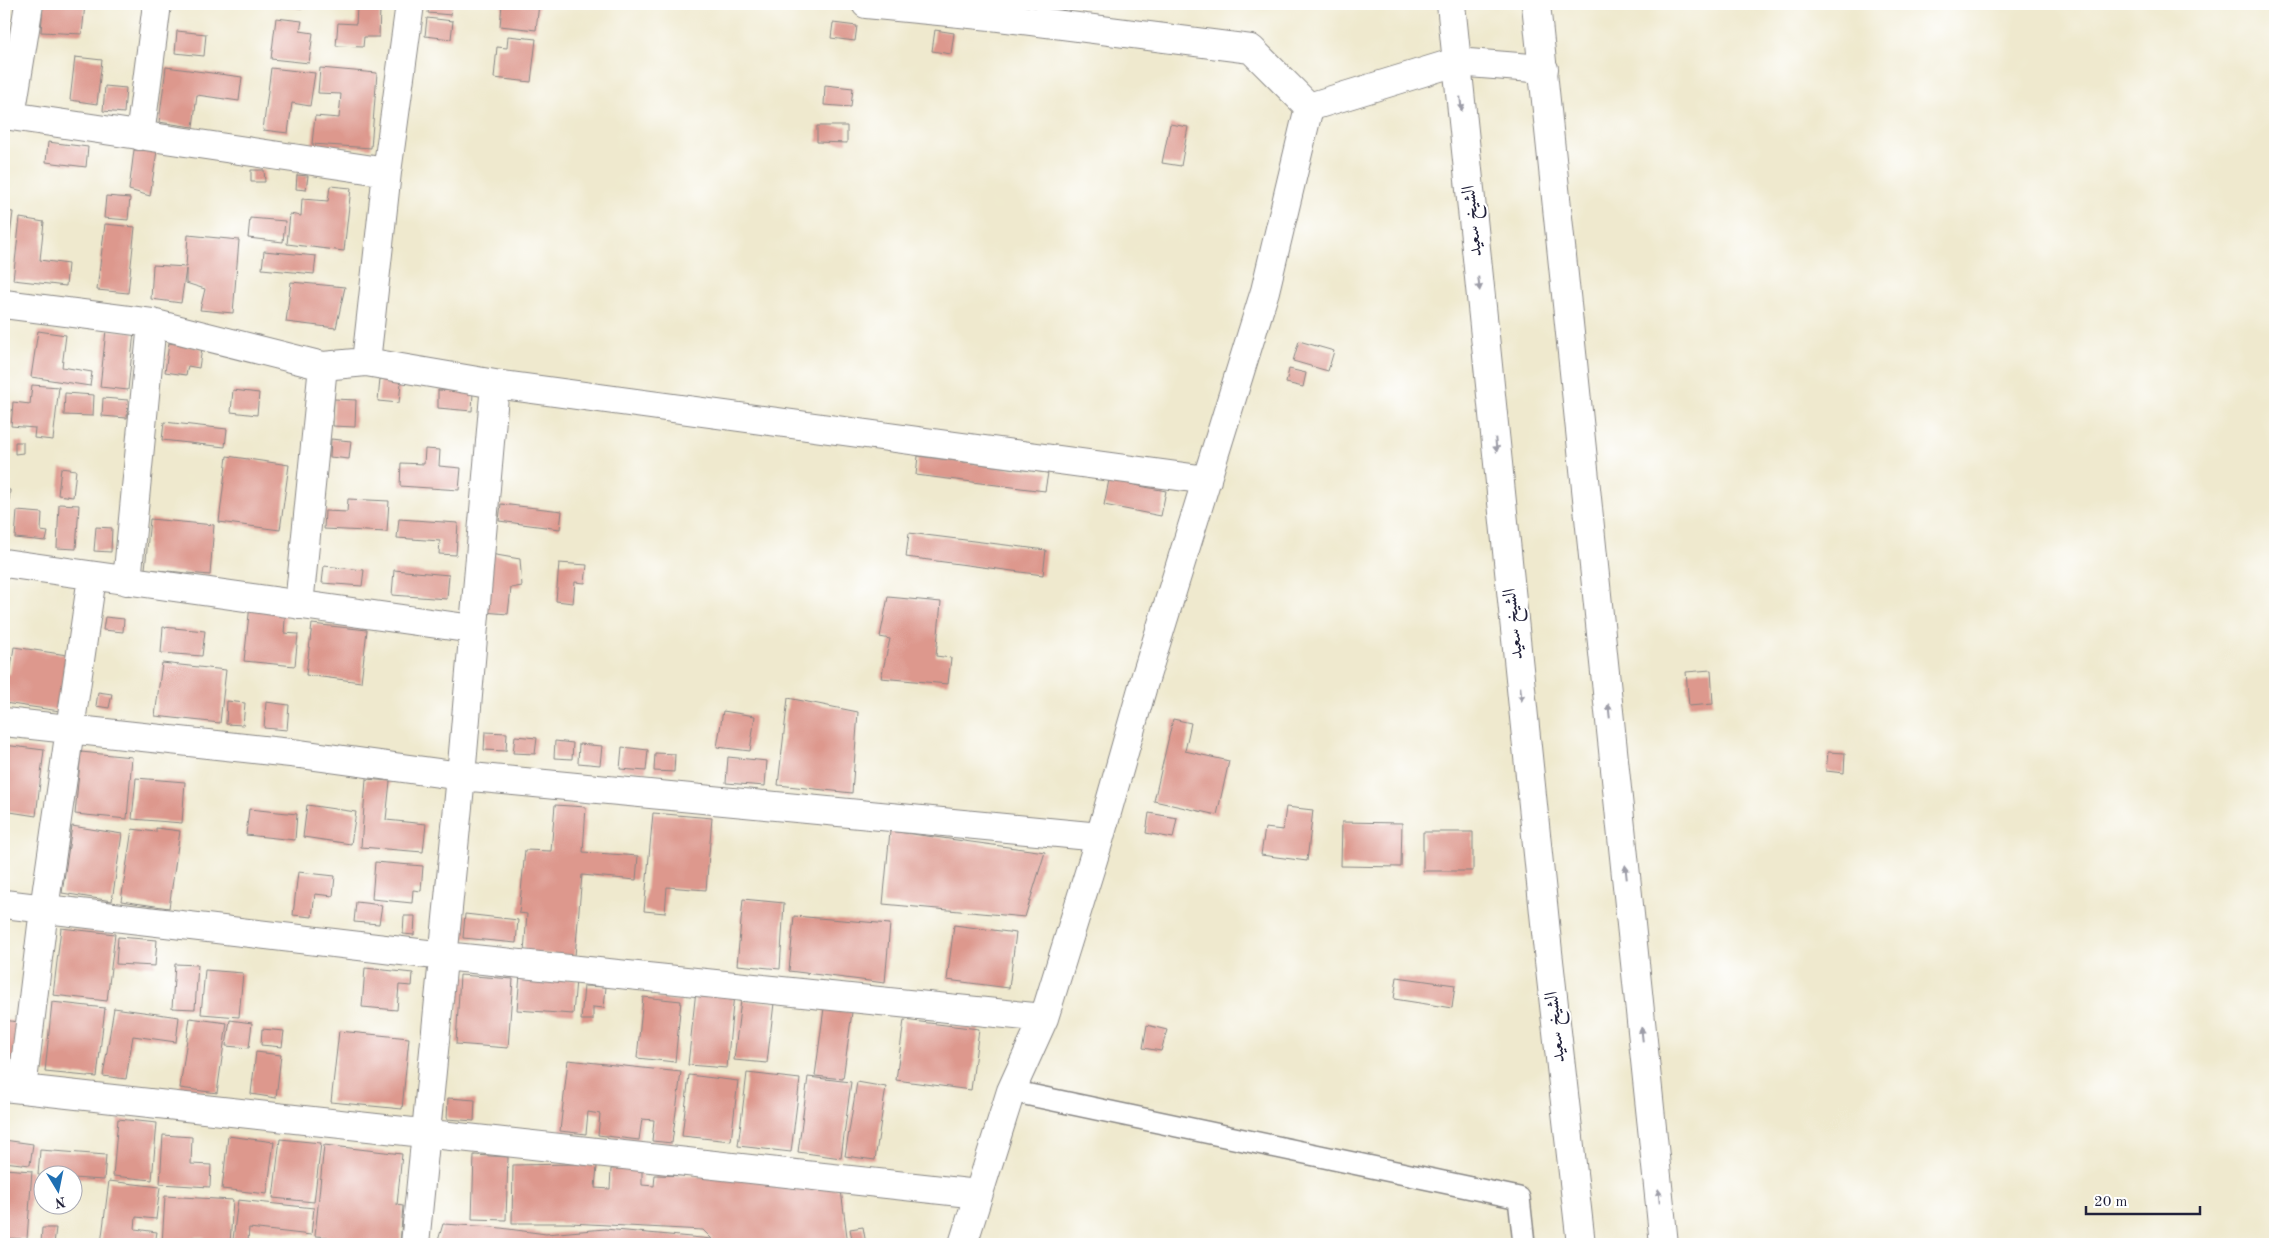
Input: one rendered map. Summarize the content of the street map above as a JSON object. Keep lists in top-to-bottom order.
{
  "streets": {
    "street": ["الشيخ سعيد"]
  },
  "scale_bar": "20 m",
  "north": "bottom"
}
